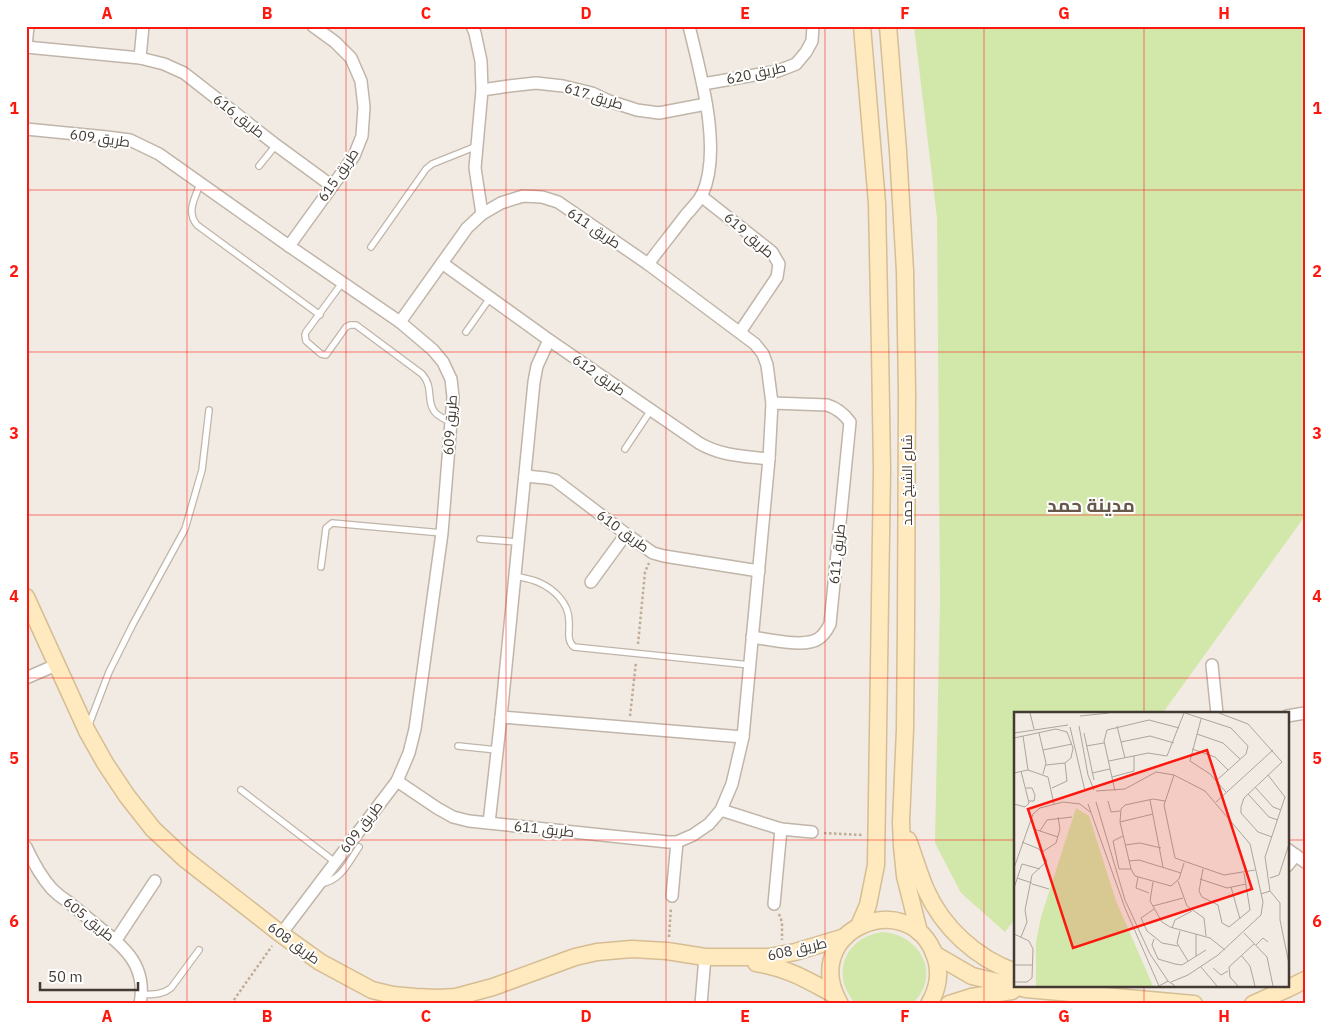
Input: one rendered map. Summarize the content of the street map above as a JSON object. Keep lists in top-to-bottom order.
{
  "streets": {
    "main road": ["شارع الشيخ حمد", "طريق 608"],
    "street": [
      "طريق 620",
      "طريق 617",
      "طريق 616",
      "طريق 609",
      "طريق 615",
      "طريق 611",
      "طريق 619",
      "طريق 612",
      "طريق 610",
      "طريق 605"
    ]
  },
  "crossings": [
    ["طريق 616", "طريق 615"],
    ["طريق 609", "طريق 615"],
    ["طريق 609", "طريق 611"],
    ["طريق 609", "طريق 608"],
    ["طريق 611", "طريق 619"],
    ["طريق 611", "طريق 612"],
    ["طريق 611", "طريق 610"]
  ],
  "districts": ["مدينة حمد"],
  "scale_bar": "50 m",
  "grid": {
    "columns": [
      "A",
      "B",
      "C",
      "D",
      "E",
      "F",
      "G",
      "H"
    ],
    "rows": [
      "1",
      "2",
      "3",
      "4",
      "5",
      "6"
    ]
  }
}
